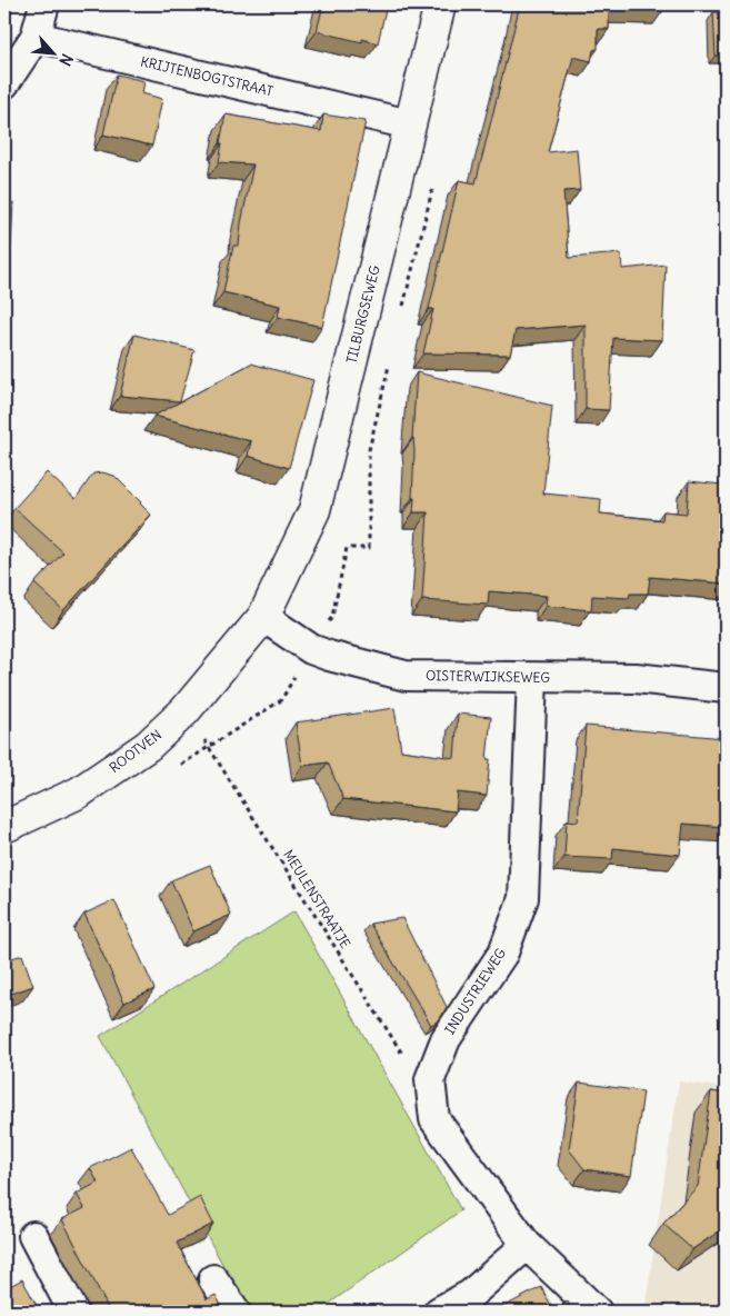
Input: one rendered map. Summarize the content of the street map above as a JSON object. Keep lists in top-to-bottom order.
{
  "streets": {
    "street": [
      "KRIJTENBOGTSTRAAT",
      "TILBURGSEWEG",
      "OISTERWIJKSEWEG",
      "ROOTVEN",
      "INDUSTRIEWEG"
    ],
    "path": ["MEULENSTRAATJE"]
  },
  "crossings": [
    ["KRIJTENBOGTSTRAAT", "TILBURGSEWEG"],
    ["TILBURGSEWEG", "OISTERWIJKSEWEG"],
    ["TILBURGSEWEG", "ROOTVEN"],
    ["OISTERWIJKSEWEG", "ROOTVEN"],
    ["OISTERWIJKSEWEG", "INDUSTRIEWEG"],
    ["ROOTVEN", "MEULENSTRAATJE"],
    ["MEULENSTRAATJE", "INDUSTRIEWEG"]
  ],
  "north": "bottom right"
}
